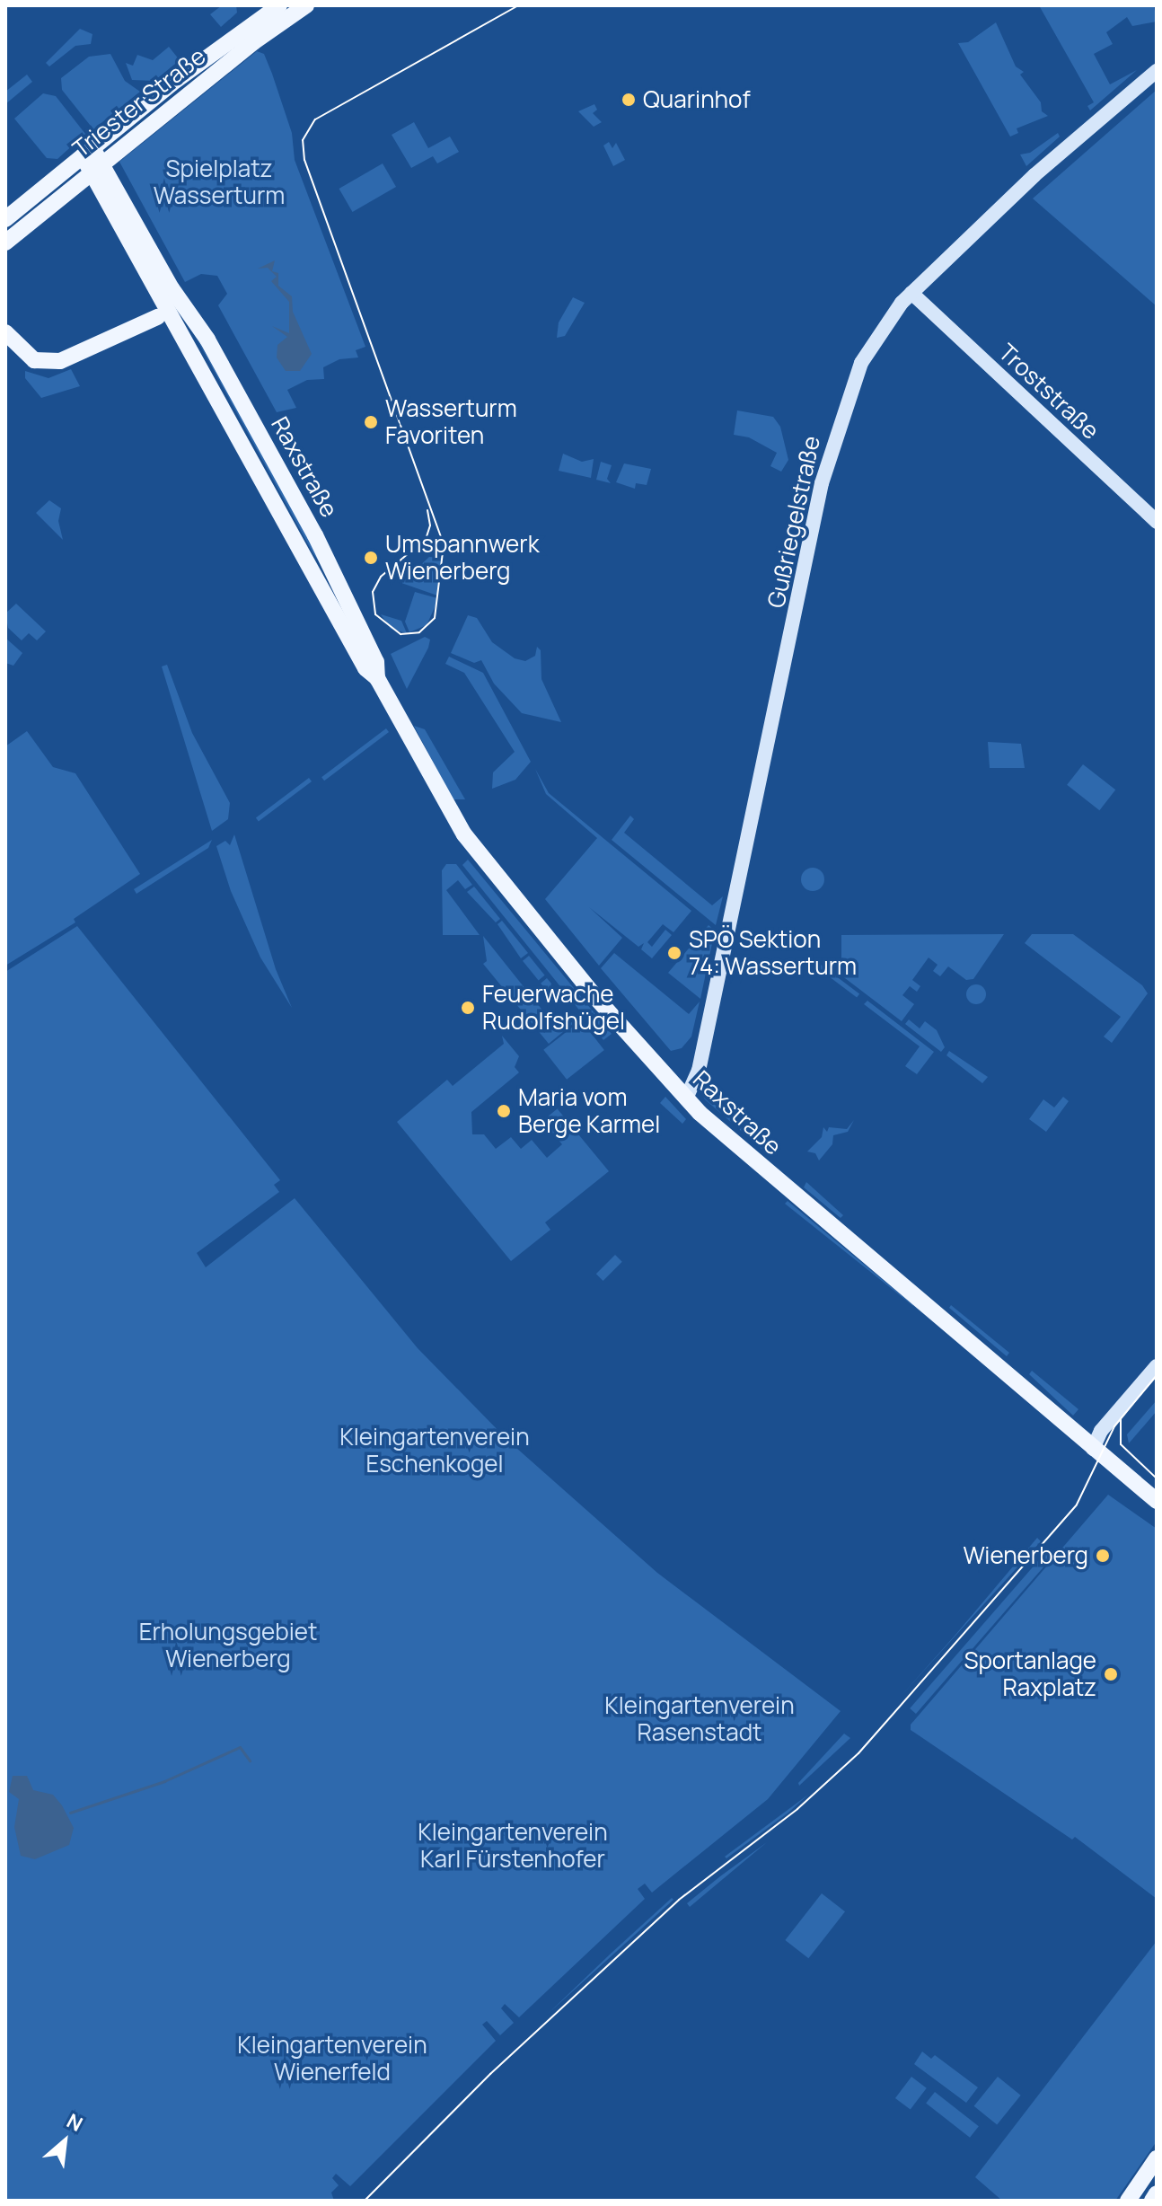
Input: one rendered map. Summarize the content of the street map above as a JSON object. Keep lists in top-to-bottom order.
{
  "streets": {
    "main road": ["Triester Straße", "Raxstraße"],
    "street": ["Troststraße", "Gußriegelstraße"]
  },
  "crossings": [
    ["Triester Straße", "Raxstraße"],
    ["Troststraße", "Gußriegelstraße"],
    ["Raxstraße", "Gußriegelstraße"]
  ],
  "parks": [
    "Spielplatz Wasserturm",
    "Kleingartenverein Eschenkogel",
    "Erholungsgebiet Wienerberg",
    "Kleingartenverein Rasenstadt",
    "Kleingartenverein Karl Fürstenhofer",
    "Kleingartenverein Wienerfeld"
  ],
  "places": [
    "Quarinhof",
    "Wasserturm Favoriten",
    "Umspannwerk Wienerberg",
    "SPÖ Sektion 74: Wasserturm",
    "Feuerwache Rudolfshügel",
    "Maria vom Berge Karmel",
    "Wienerberg",
    "Sportanlage Raxplatz"
  ],
  "north": "top right"
}
